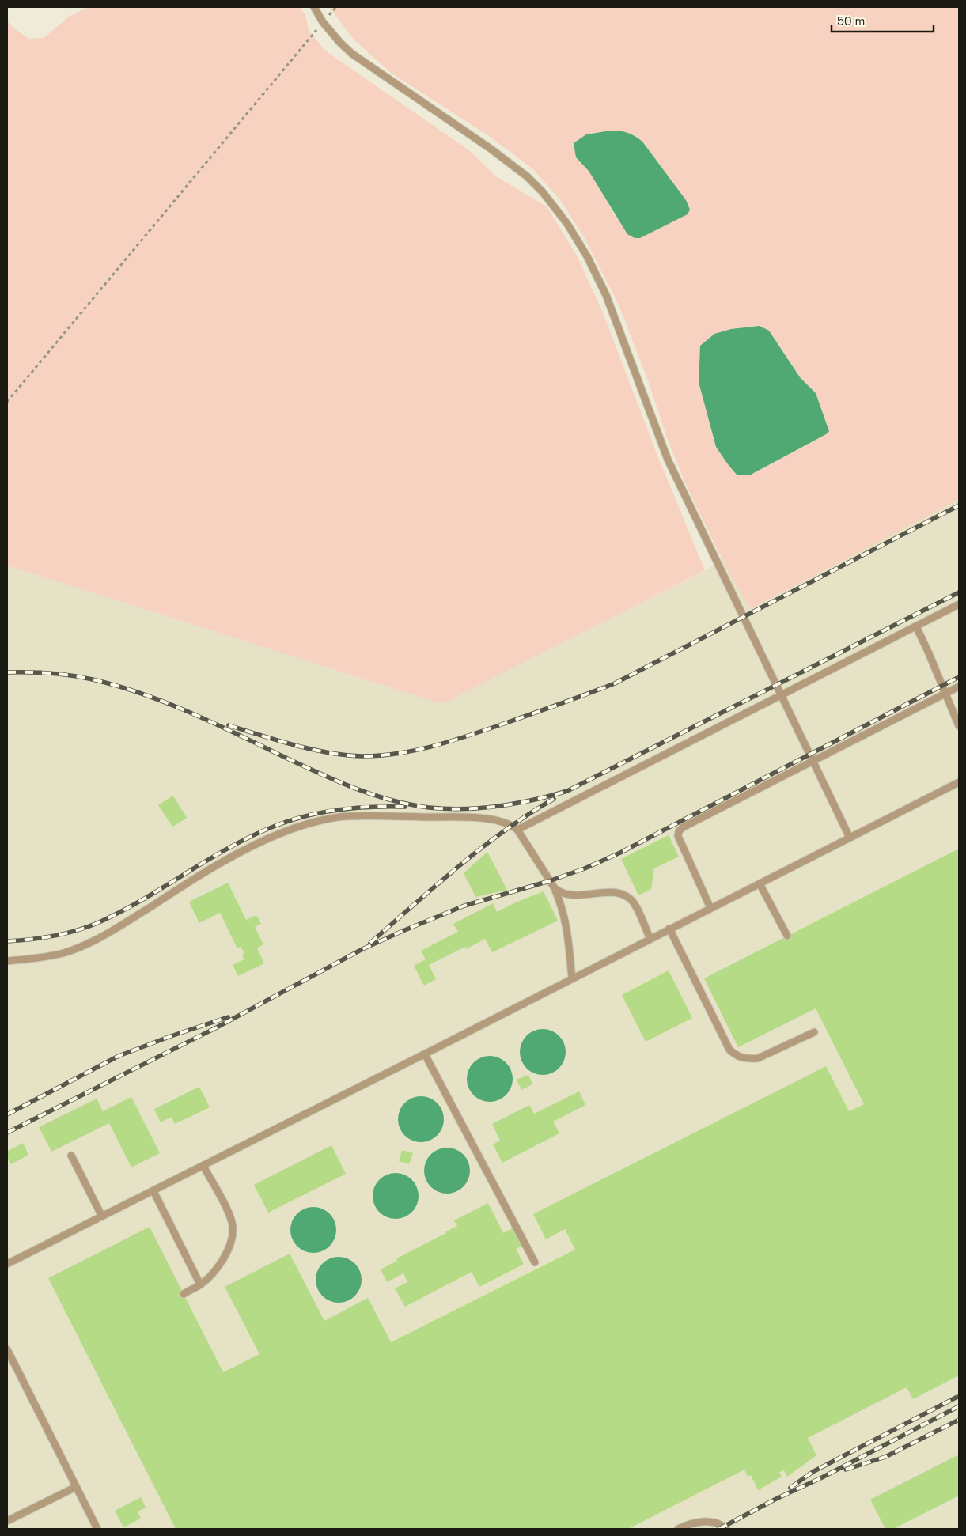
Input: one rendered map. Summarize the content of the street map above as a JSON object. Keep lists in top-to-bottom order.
{
  "scale_bar": "50 m"
}
